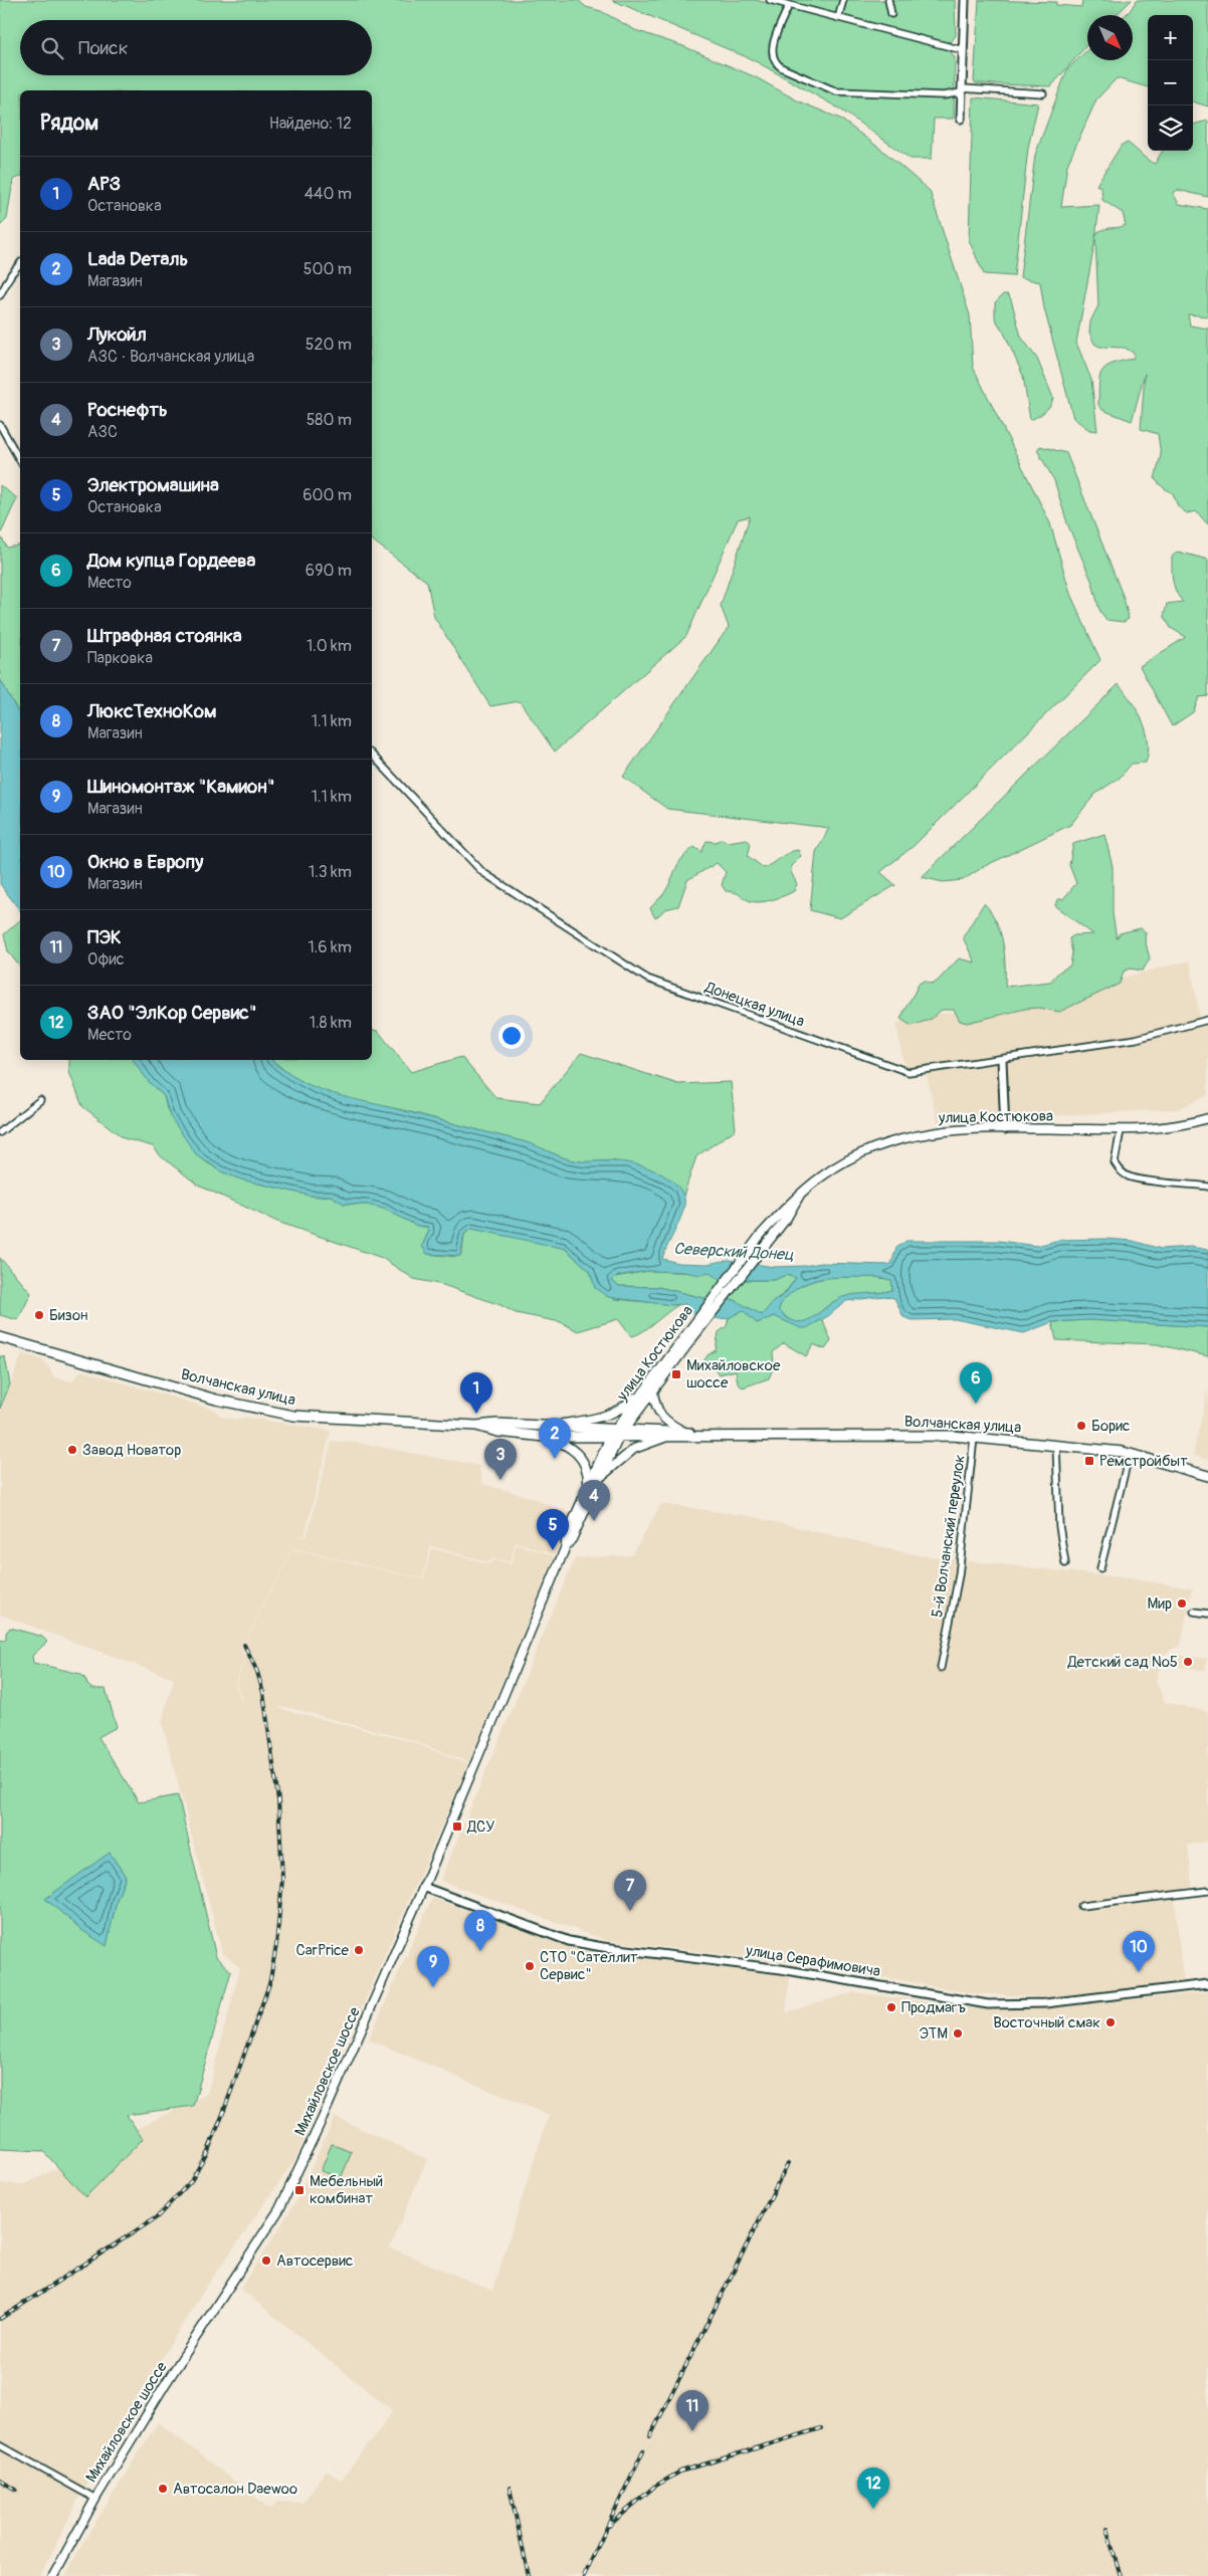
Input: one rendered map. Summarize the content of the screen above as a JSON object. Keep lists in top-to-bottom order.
{
  "streets": {
    "main road": ["улица Костюкова", "Волчанская улица", "Михайловское шоссе"],
    "street": ["Донецкая улица", "5-й Волчанский переулок", "улица Серафимовича"]
  },
  "crossings": [
    ["улица Костюкова", "Волчанская улица"],
    ["улица Костюкова", "Михайловское шоссе"],
    ["Волчанская улица", "5-й Волчанский переулок"],
    ["Волчанская улица", "Михайловское шоссе"],
    ["улица Серафимовича", "Михайловское шоссе"]
  ],
  "water": ["Северский Донец"],
  "places": {
    "other": [
      "Бизон",
      "Борис",
      "Завод Новатор",
      "Мир",
      "Детский сад №5",
      "CarPrice",
      "СТО \"Сателлит Сервис\"",
      "Продмагъ",
      "Восточный смак",
      "ЭТМ",
      "Автосервис",
      "Автосалон Daewoo"
    ],
    "transit": [
      "Михайловское шоссе",
      "Ремстройбыт",
      "ДСУ",
      "Мебельный комбинат"
    ]
  },
  "north": "bottom right",
  "page": {
    "map_buttons": ["+", "−"],
    "search": "Поиск",
    "heading": ["Рядом", "Найдено: 12"],
    "list": [
      {
        "mark": "1",
        "name": "АРЗ",
        "note": "Остановка",
        "value": "440 m"
      },
      {
        "mark": "2",
        "name": "Lada Dеталь",
        "note": "Магазин",
        "value": "500 m"
      },
      {
        "mark": "3",
        "name": "Лукойл",
        "note": "АЗС · Волчанская улица",
        "value": "520 m"
      },
      {
        "mark": "4",
        "name": "Роснефть",
        "note": "АЗС",
        "value": "580 m"
      },
      {
        "mark": "5",
        "name": "Электромашина",
        "note": "Остановка",
        "value": "600 m"
      },
      {
        "mark": "6",
        "name": "Дом купца Гордеева",
        "note": "Место",
        "value": "690 m"
      },
      {
        "mark": "7",
        "name": "Штрафная стоянка",
        "note": "Парковка",
        "value": "1.0 km"
      },
      {
        "mark": "8",
        "name": "ЛюксТехноКом",
        "note": "Магазин",
        "value": "1.1 km"
      },
      {
        "mark": "9",
        "name": "Шиномонтаж \"Камион\"",
        "note": "Магазин",
        "value": "1.1 km"
      },
      {
        "mark": "10",
        "name": "Окно в Европу",
        "note": "Магазин",
        "value": "1.3 km"
      },
      {
        "mark": "11",
        "name": "ПЭК",
        "note": "Офис",
        "value": "1.6 km"
      },
      {
        "mark": "12",
        "name": "ЗАО \"ЭлКор Сервис\"",
        "note": "Место",
        "value": "1.8 km"
      }
    ],
    "pins": [
      "6",
      "1",
      "2",
      "3",
      "4",
      "5",
      "7",
      "8",
      "10",
      "9",
      "11",
      "12"
    ]
  }
}
